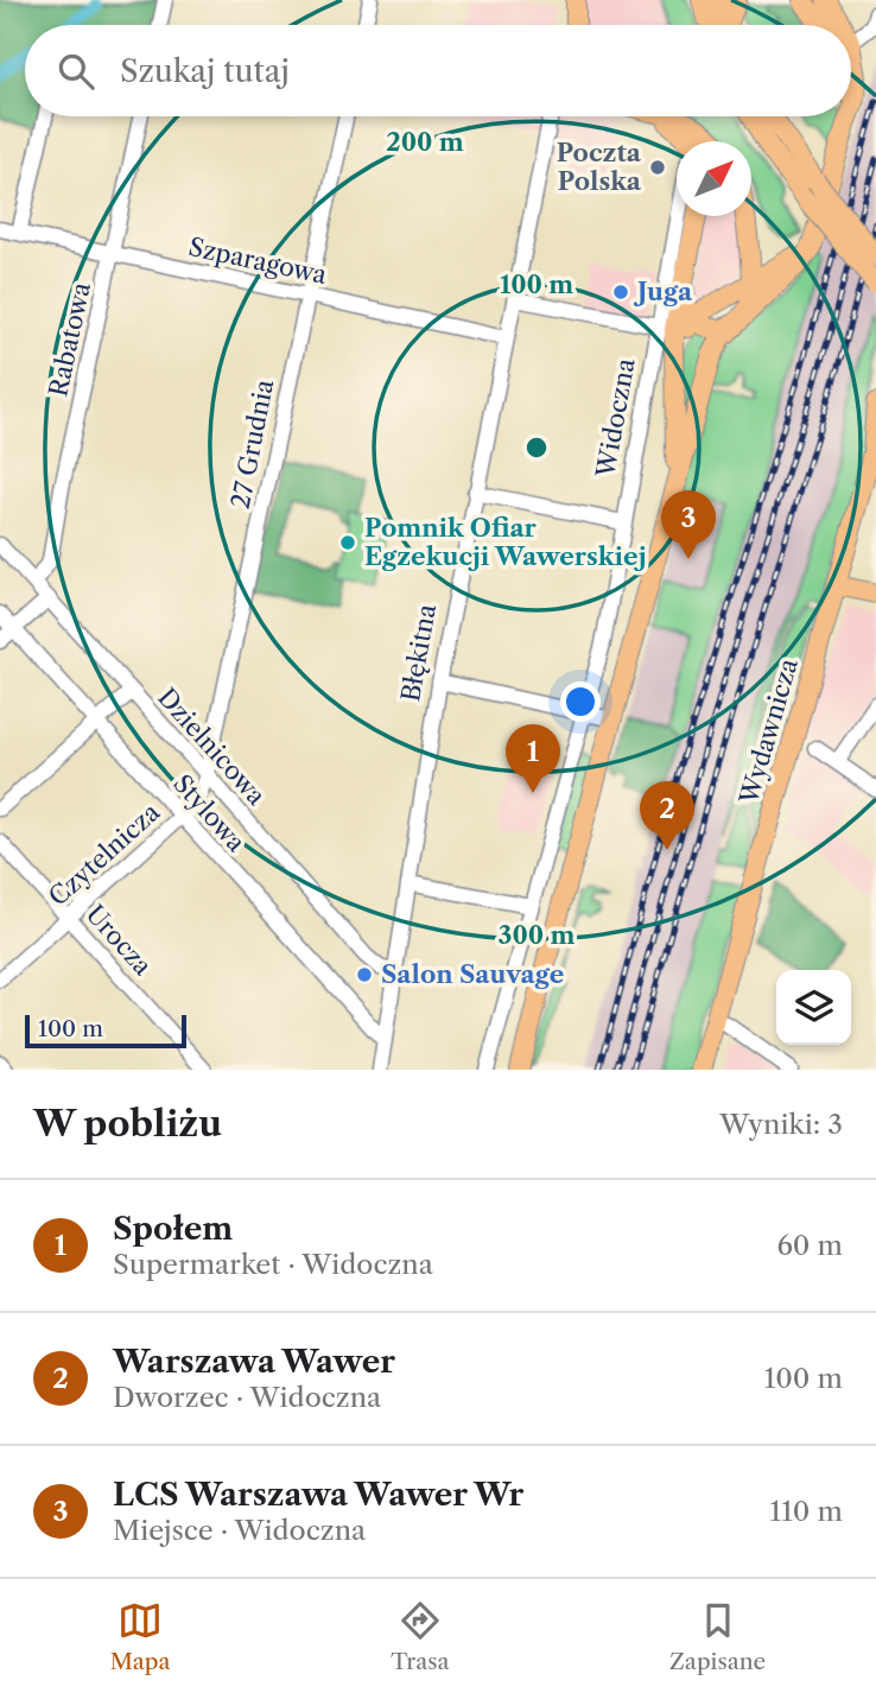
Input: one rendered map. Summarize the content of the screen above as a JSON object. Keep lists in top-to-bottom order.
{
  "streets": {
    "main road": ["Widoczna", "Wydawnicza"],
    "street": [
      "Szparagowa",
      "Rabatowa",
      "27 Grudnia",
      "Błękitna",
      "Dzielnicowa",
      "Stylowa",
      "Czytelnicza",
      "Urocza"
    ]
  },
  "crossings": [
    ["Szparagowa", "Rabatowa"],
    ["Szparagowa", "27 Grudnia"],
    ["Szparagowa", "Błękitna"],
    ["Rabatowa", "Dzielnicowa"],
    ["27 Grudnia", "Dzielnicowa"],
    ["27 Grudnia", "Czytelnicza"],
    ["Błękitna", "Dzielnicowa"],
    ["Błękitna", "Stylowa"],
    ["Stylowa", "Czytelnicza"],
    ["Czytelnicza", "Urocza"]
  ],
  "places": [
    "Poczta Polska",
    "Juga",
    "Pomnik Ofiar Egzekucji Wawerskiej",
    "Salon Sauvage"
  ],
  "scale_bar": "100 m",
  "north": "top right",
  "page": {
    "search": "Szukaj tutaj",
    "pins": ["3", "1", "2"],
    "scale": "100 m",
    "heading": ["W pobliżu", "Wyniki: 3"],
    "list": [
      {
        "mark": "1",
        "name": "Społem",
        "note": "Supermarket · Widoczna",
        "value": "60 m"
      },
      {
        "mark": "2",
        "name": "Warszawa Wawer",
        "note": "Dworzec · Widoczna",
        "value": "100 m"
      },
      {
        "mark": "3",
        "name": "LCS Warszawa Wawer Wr",
        "note": "Miejsce · Widoczna",
        "value": "110 m"
      }
    ],
    "nav": ["Mapa", "Trasa", "Zapisane"]
  },
  "rings": ["200 m", "100 m", "300 m"]
}
